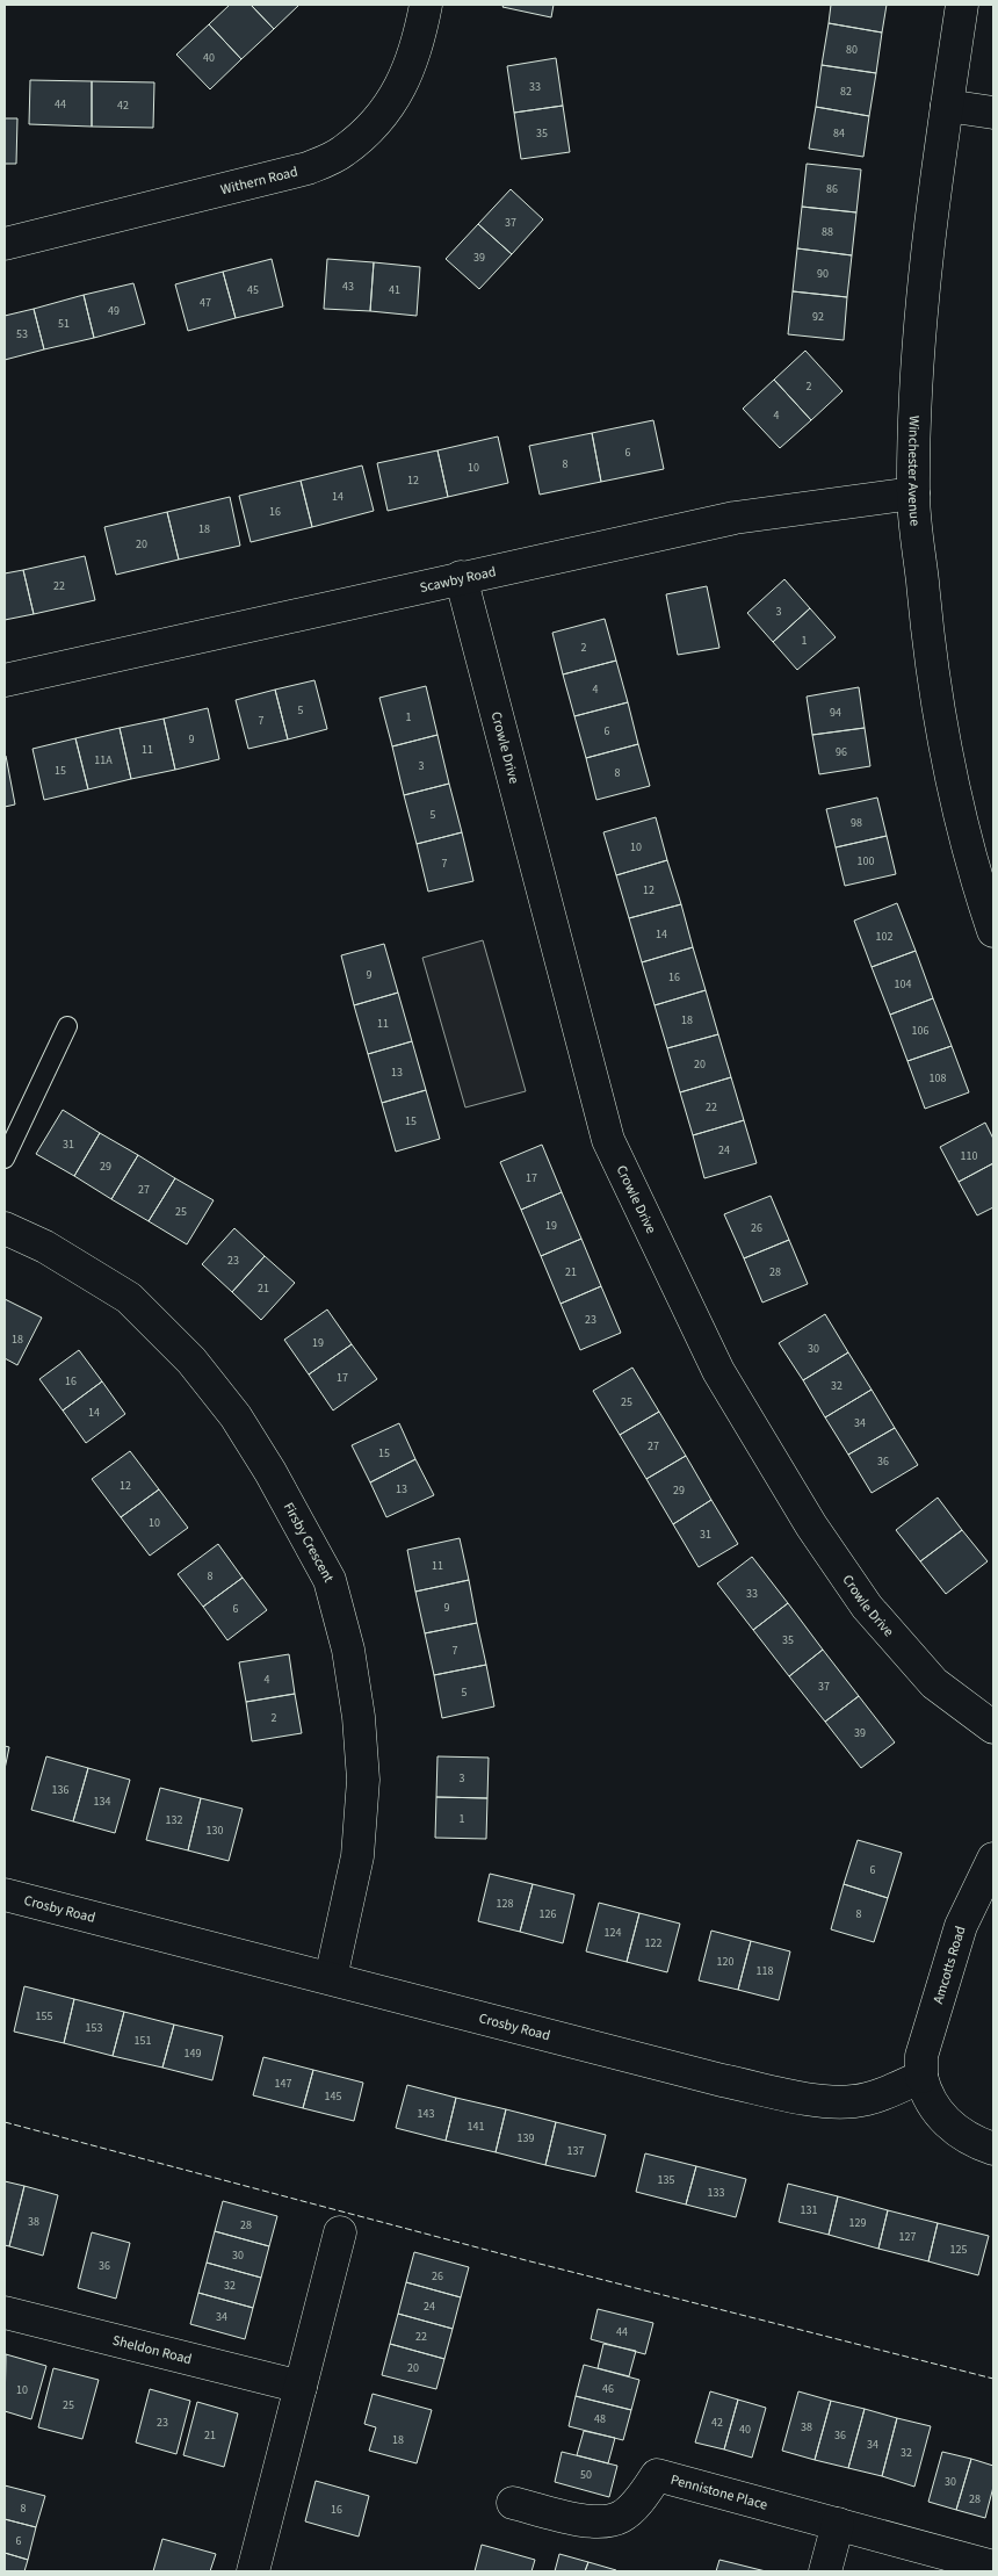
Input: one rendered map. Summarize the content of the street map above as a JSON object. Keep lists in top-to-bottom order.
{
  "streets": {
    "street": [
      "Withern Road",
      "Winchester Avenue",
      "Scawby Road",
      "Crowle Drive",
      "Firsby Crescent",
      "Crosby Road",
      "Amcotts Road",
      "Sheldon Road",
      "Pennistone Place"
    ]
  },
  "crossings": [
    ["Winchester Avenue", "Scawby Road"],
    ["Scawby Road", "Crowle Drive"],
    ["Firsby Crescent", "Crosby Road"],
    ["Crosby Road", "Amcotts Road"]
  ],
  "house_numbers": [
    "80",
    "40",
    "33",
    "82",
    "44",
    "42",
    "35",
    "84",
    "86",
    "37",
    "88",
    "39",
    "90",
    "43",
    "45",
    "41",
    "47",
    "49",
    "92",
    "51",
    "53",
    "2",
    "4",
    "6",
    "8",
    "10",
    "12",
    "14",
    "16",
    "18",
    "20",
    "22",
    "3",
    "1",
    "2",
    "4",
    "5",
    "94",
    "1",
    "7",
    "6",
    "9",
    "11",
    "96",
    "11A",
    "3",
    "15",
    "8",
    "5",
    "98",
    "10",
    "100",
    "7",
    "12",
    "14",
    "102",
    "9",
    "16",
    "104",
    "18",
    "11",
    "106",
    "20",
    "13",
    "108",
    "22",
    "15",
    "31",
    "24",
    "110",
    "29",
    "17",
    "27",
    "25",
    "19",
    "26",
    "23",
    "21",
    "28",
    "21",
    "23",
    "18",
    "19",
    "30",
    "17",
    "16",
    "32",
    "25",
    "14",
    "34",
    "27",
    "15",
    "36",
    "12",
    "13",
    "29",
    "10",
    "31",
    "11",
    "8",
    "33",
    "9",
    "6",
    "35",
    "7",
    "4",
    "37",
    "5",
    "2",
    "39",
    "3",
    "136",
    "134",
    "1",
    "132",
    "130",
    "6",
    "128",
    "126",
    "8",
    "124",
    "122",
    "120",
    "118",
    "155",
    "153",
    "151",
    "149",
    "147",
    "145",
    "143",
    "141",
    "139",
    "137",
    "135",
    "133",
    "131",
    "38",
    "129",
    "28",
    "127",
    "125",
    "30",
    "36",
    "26",
    "32",
    "24",
    "34",
    "44",
    "22",
    "20",
    "46",
    "10",
    "25",
    "48",
    "23",
    "42",
    "38",
    "40",
    "21",
    "36",
    "18",
    "34",
    "32",
    "50",
    "30",
    "28",
    "8",
    "16",
    "6"
  ]
}
